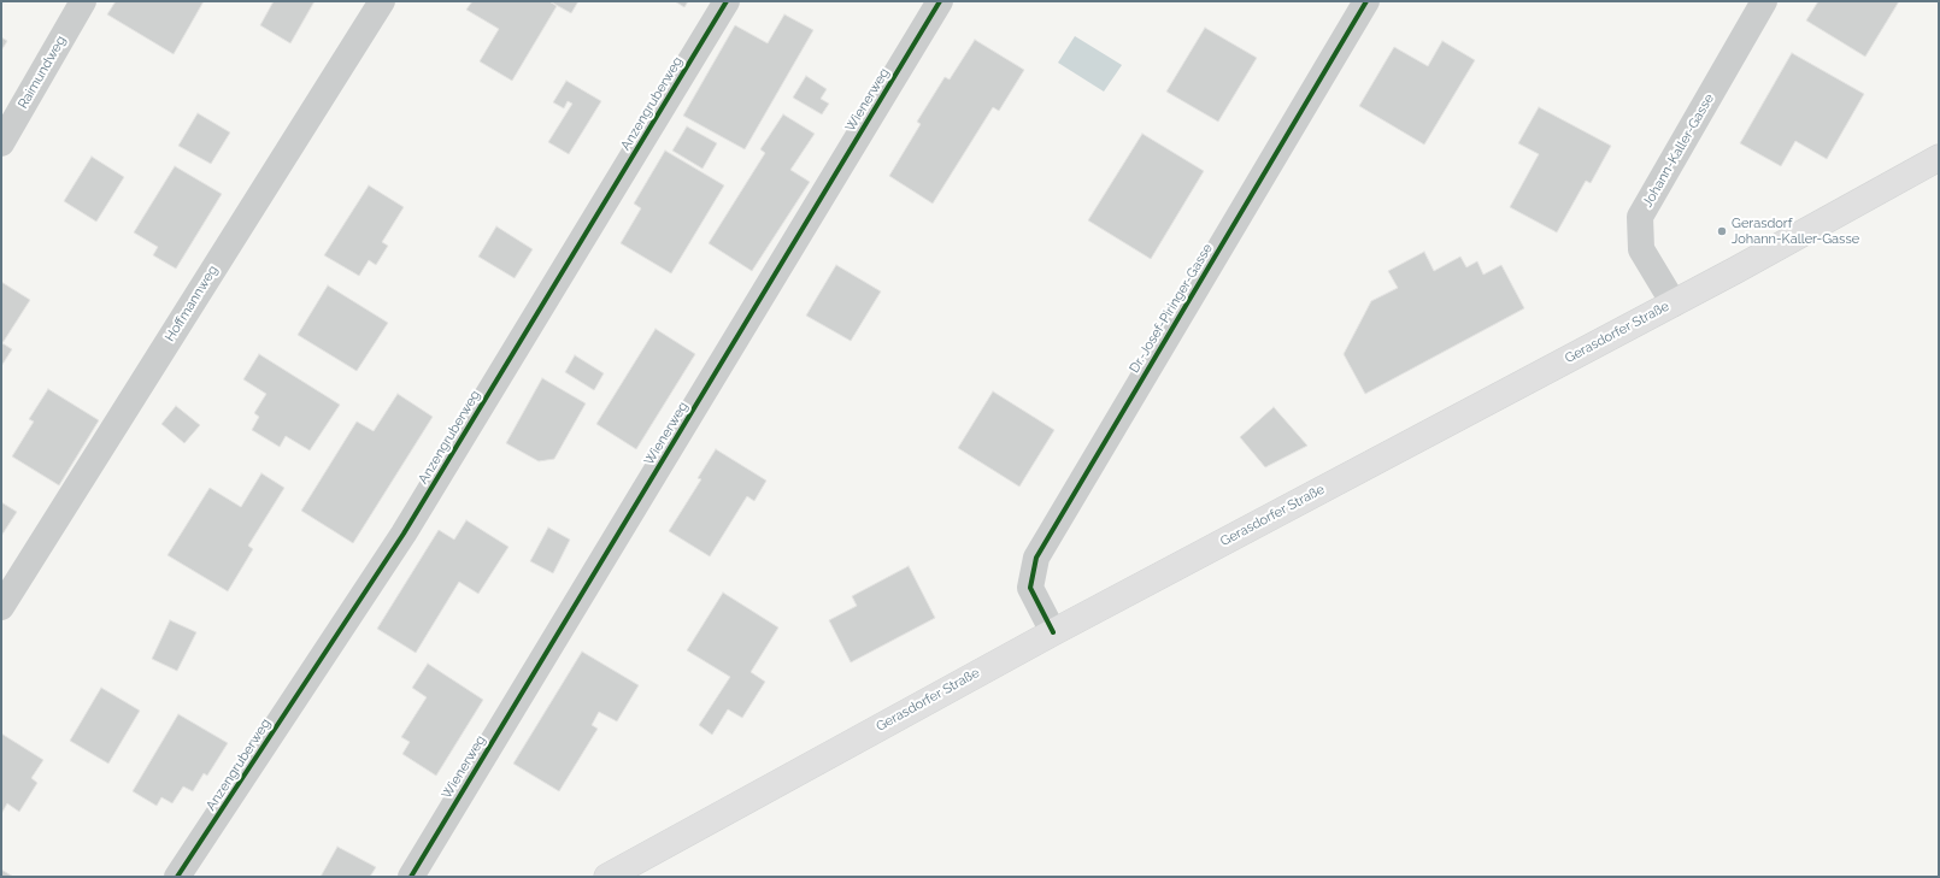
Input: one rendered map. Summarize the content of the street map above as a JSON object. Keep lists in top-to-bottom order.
{
  "streets": {
    "main road": ["Gerasdorfer Straße"],
    "street": [
      "Raimundweg",
      "Wienerweg",
      "Anzengruberweg",
      "Johann-Kaller-Gasse",
      "Hoffmannweg",
      "Dr.-Josef-Piringer-Gasse"
    ]
  },
  "crossings": [
    ["Johann-Kaller-Gasse", "Gerasdorfer Straße"],
    ["Dr.-Josef-Piringer-Gasse", "Gerasdorfer Straße"]
  ],
  "places": ["Gerasdorf Johann-Kaller-Gasse"]
}
